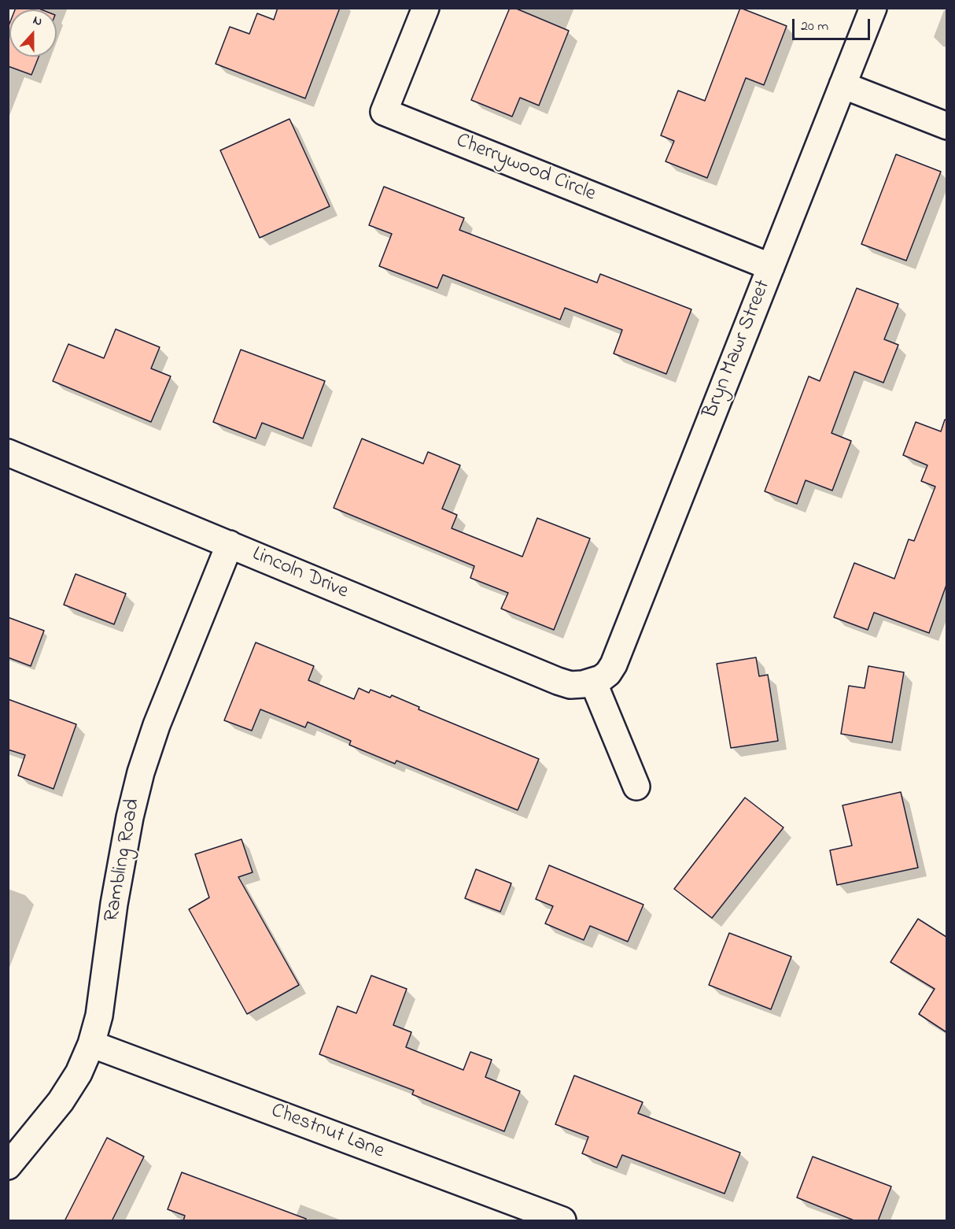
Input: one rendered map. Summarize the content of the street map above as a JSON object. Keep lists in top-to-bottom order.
{
  "streets": {
    "street": [
      "Cherrywood Circle",
      "Bryn Mawr Street",
      "Lincoln Drive",
      "Rambling Road",
      "Chestnut Lane"
    ]
  },
  "crossings": [
    ["Cherrywood Circle", "Bryn Mawr Street"],
    ["Bryn Mawr Street", "Lincoln Drive"],
    ["Lincoln Drive", "Rambling Road"],
    ["Rambling Road", "Chestnut Lane"]
  ],
  "scale_bar": "20 m",
  "north": "top"
}
